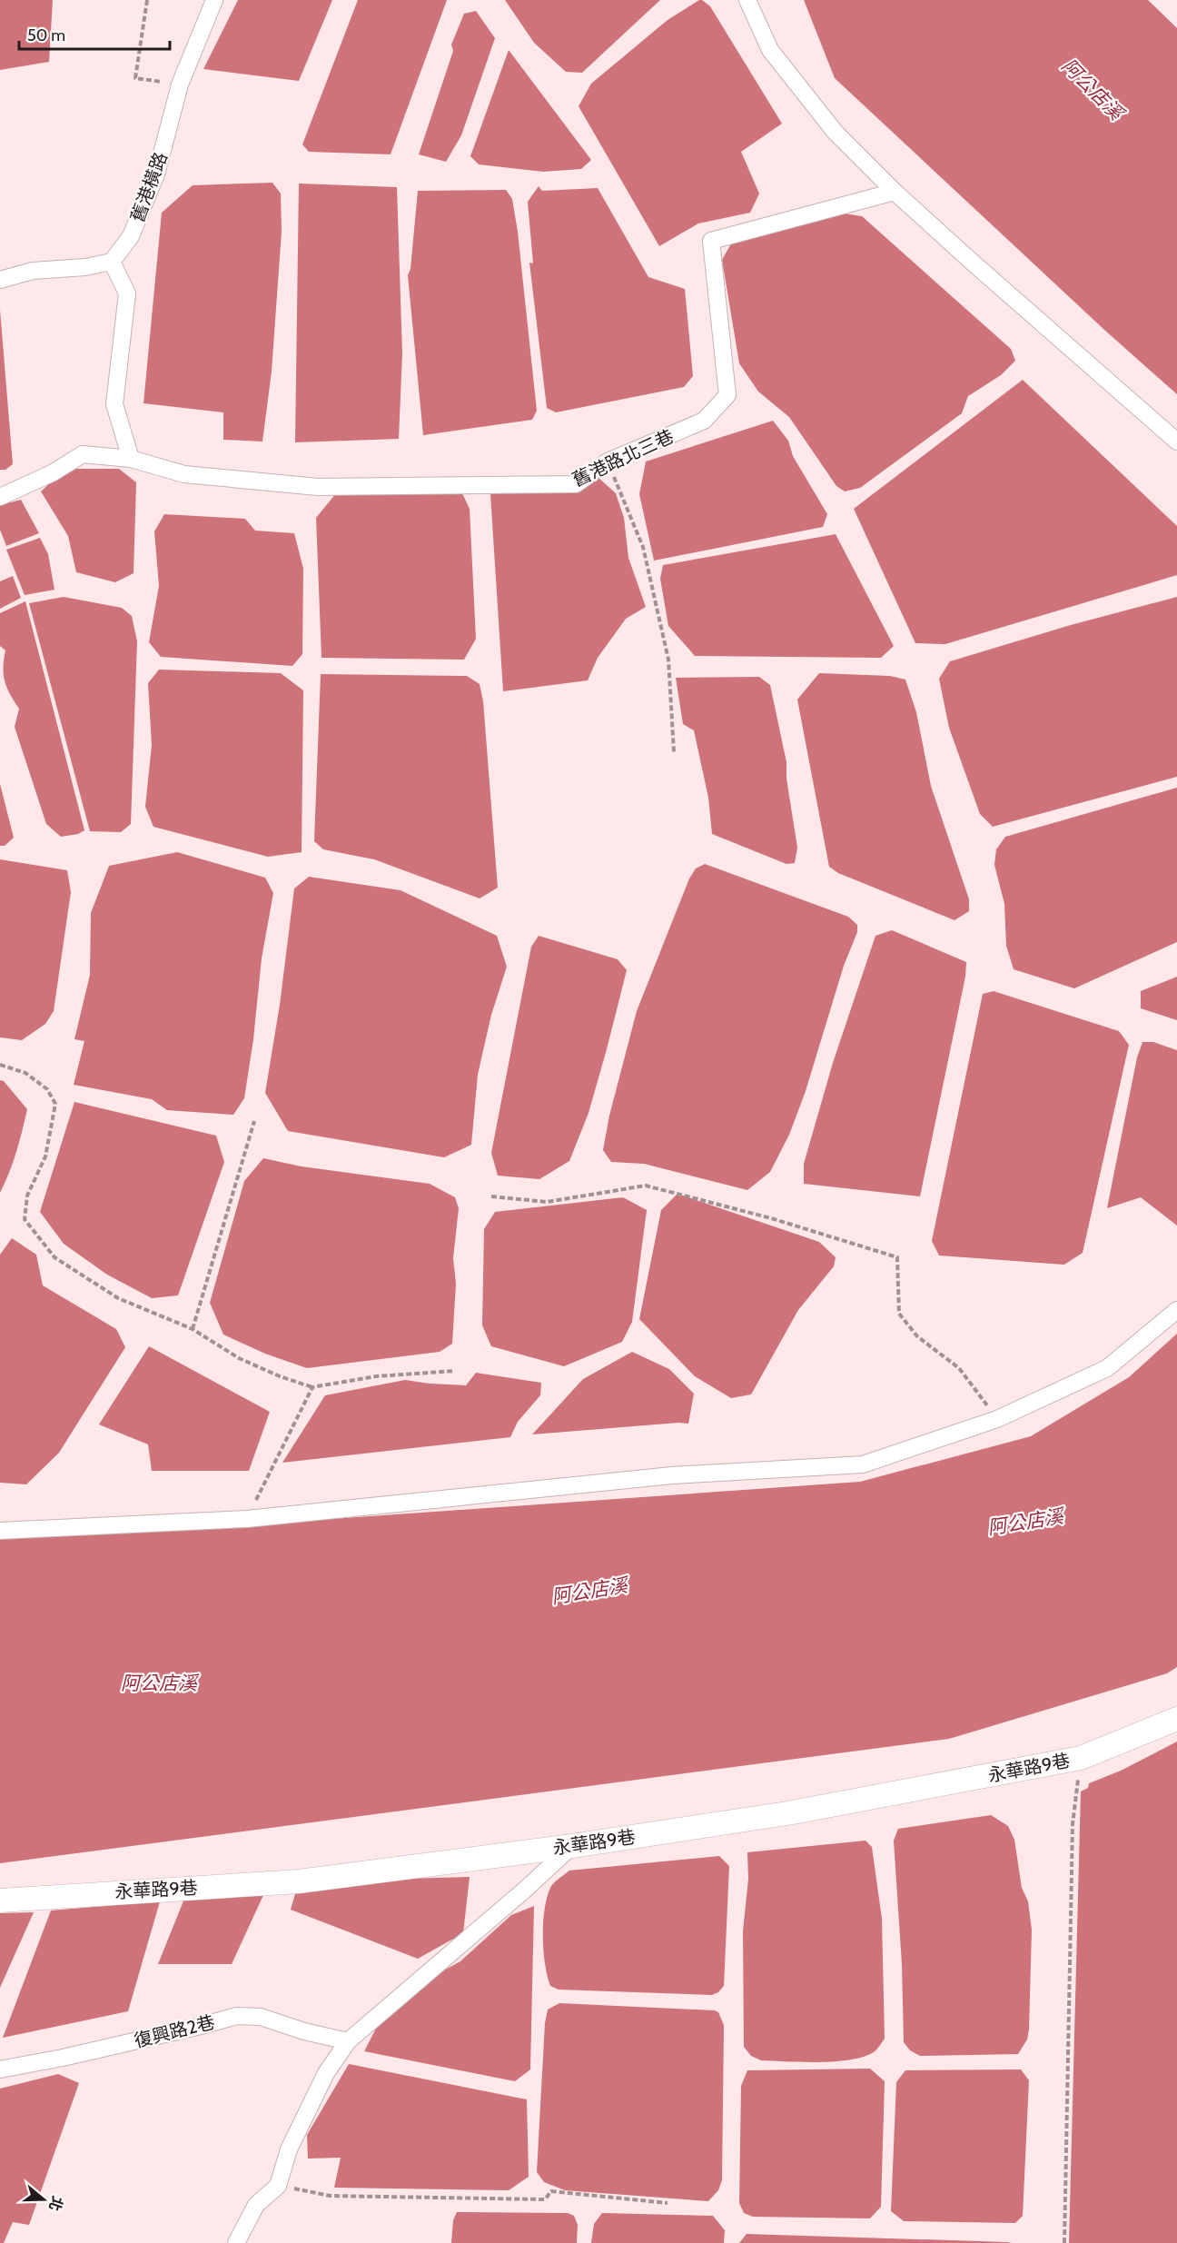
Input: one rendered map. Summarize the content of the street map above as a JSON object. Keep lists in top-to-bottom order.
{
  "streets": {
    "street": [
      "舊港橫路",
      "舊港路北三巷",
      "永華路9巷",
      "復興路2巷"
    ]
  },
  "water": ["阿公店溪"],
  "scale_bar": "50 m",
  "north": "right"
}
